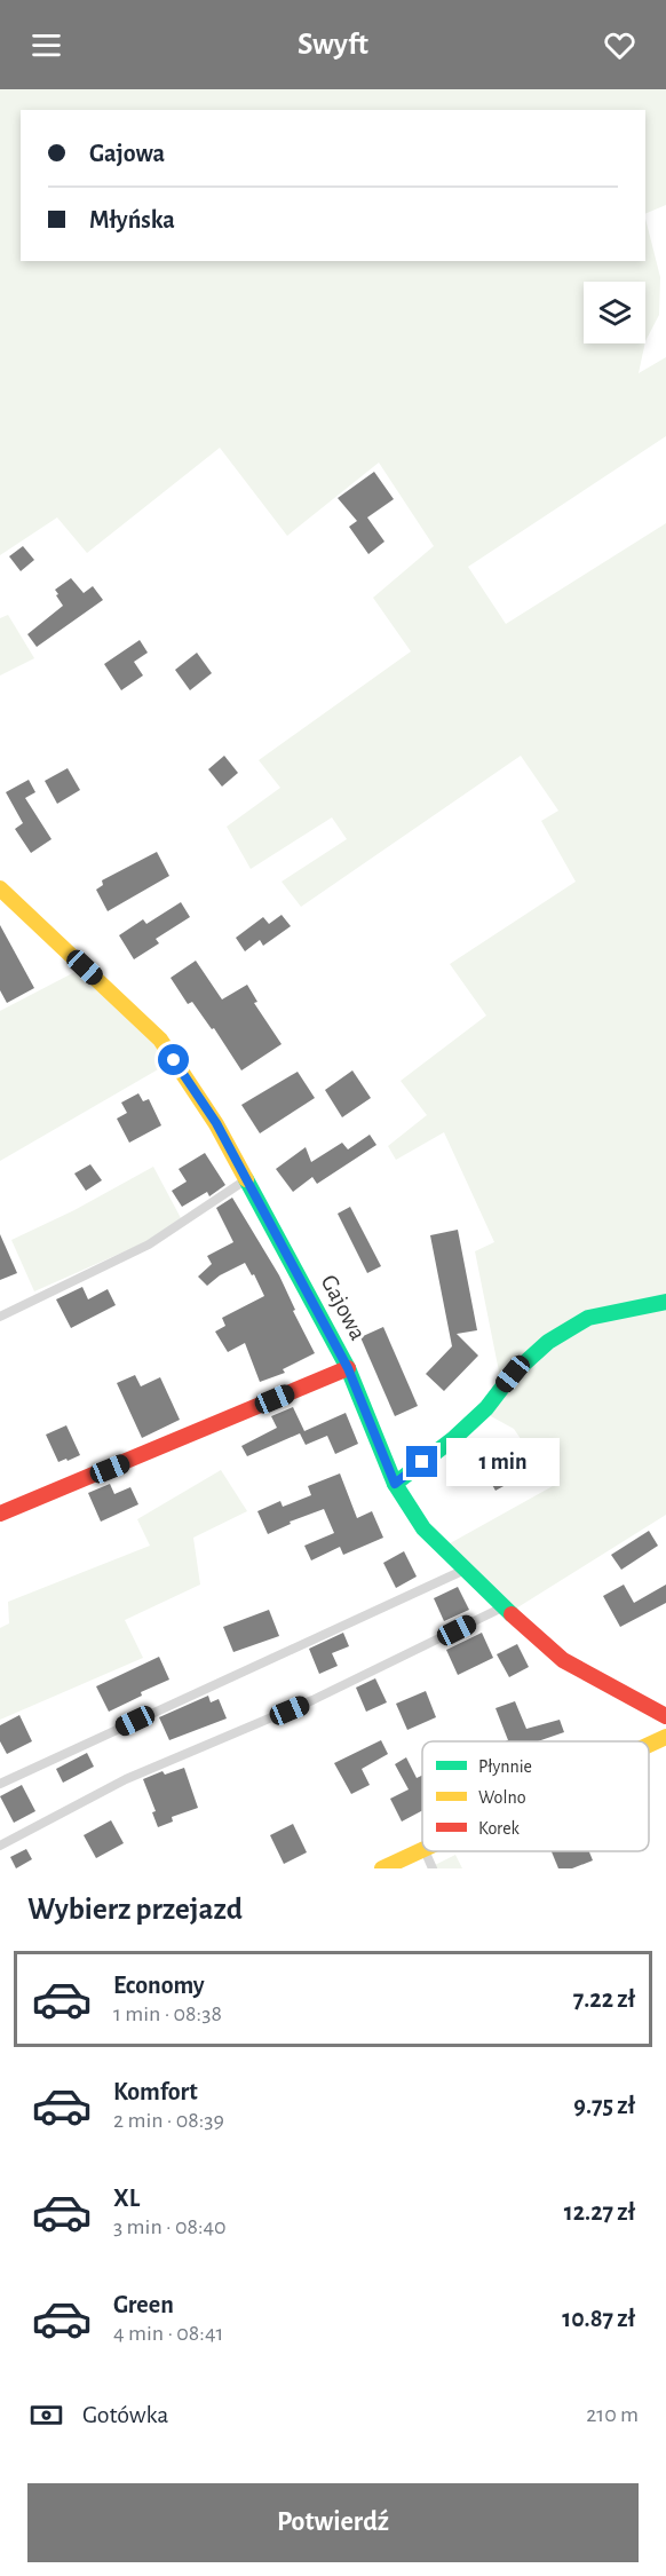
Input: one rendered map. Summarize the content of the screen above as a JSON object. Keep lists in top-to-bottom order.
{
  "streets": {
    "street": ["Gajowa"]
  },
  "legend": ["Płynnie", "Wolno", "Korek"],
  "page": {
    "header": "Swyft",
    "banner": ["Gajowa", "Młyńska"],
    "bubble": "1 min",
    "heading": "Wybierz przejazd",
    "list": [
      {
        "name": "Economy",
        "note": "1 min · 08:38",
        "value": "7.22 zł"
      },
      {
        "name": "Komfort",
        "note": "2 min · 08:39",
        "value": "9.75 zł"
      },
      {
        "name": "XL",
        "note": "3 min · 08:40",
        "value": "12.27 zł"
      },
      {
        "name": "Green",
        "note": "4 min · 08:41",
        "value": "10.87 zł"
      }
    ],
    "pay": ["Gotówka", "210 m"],
    "buttons": "Potwierdź"
  }
}
